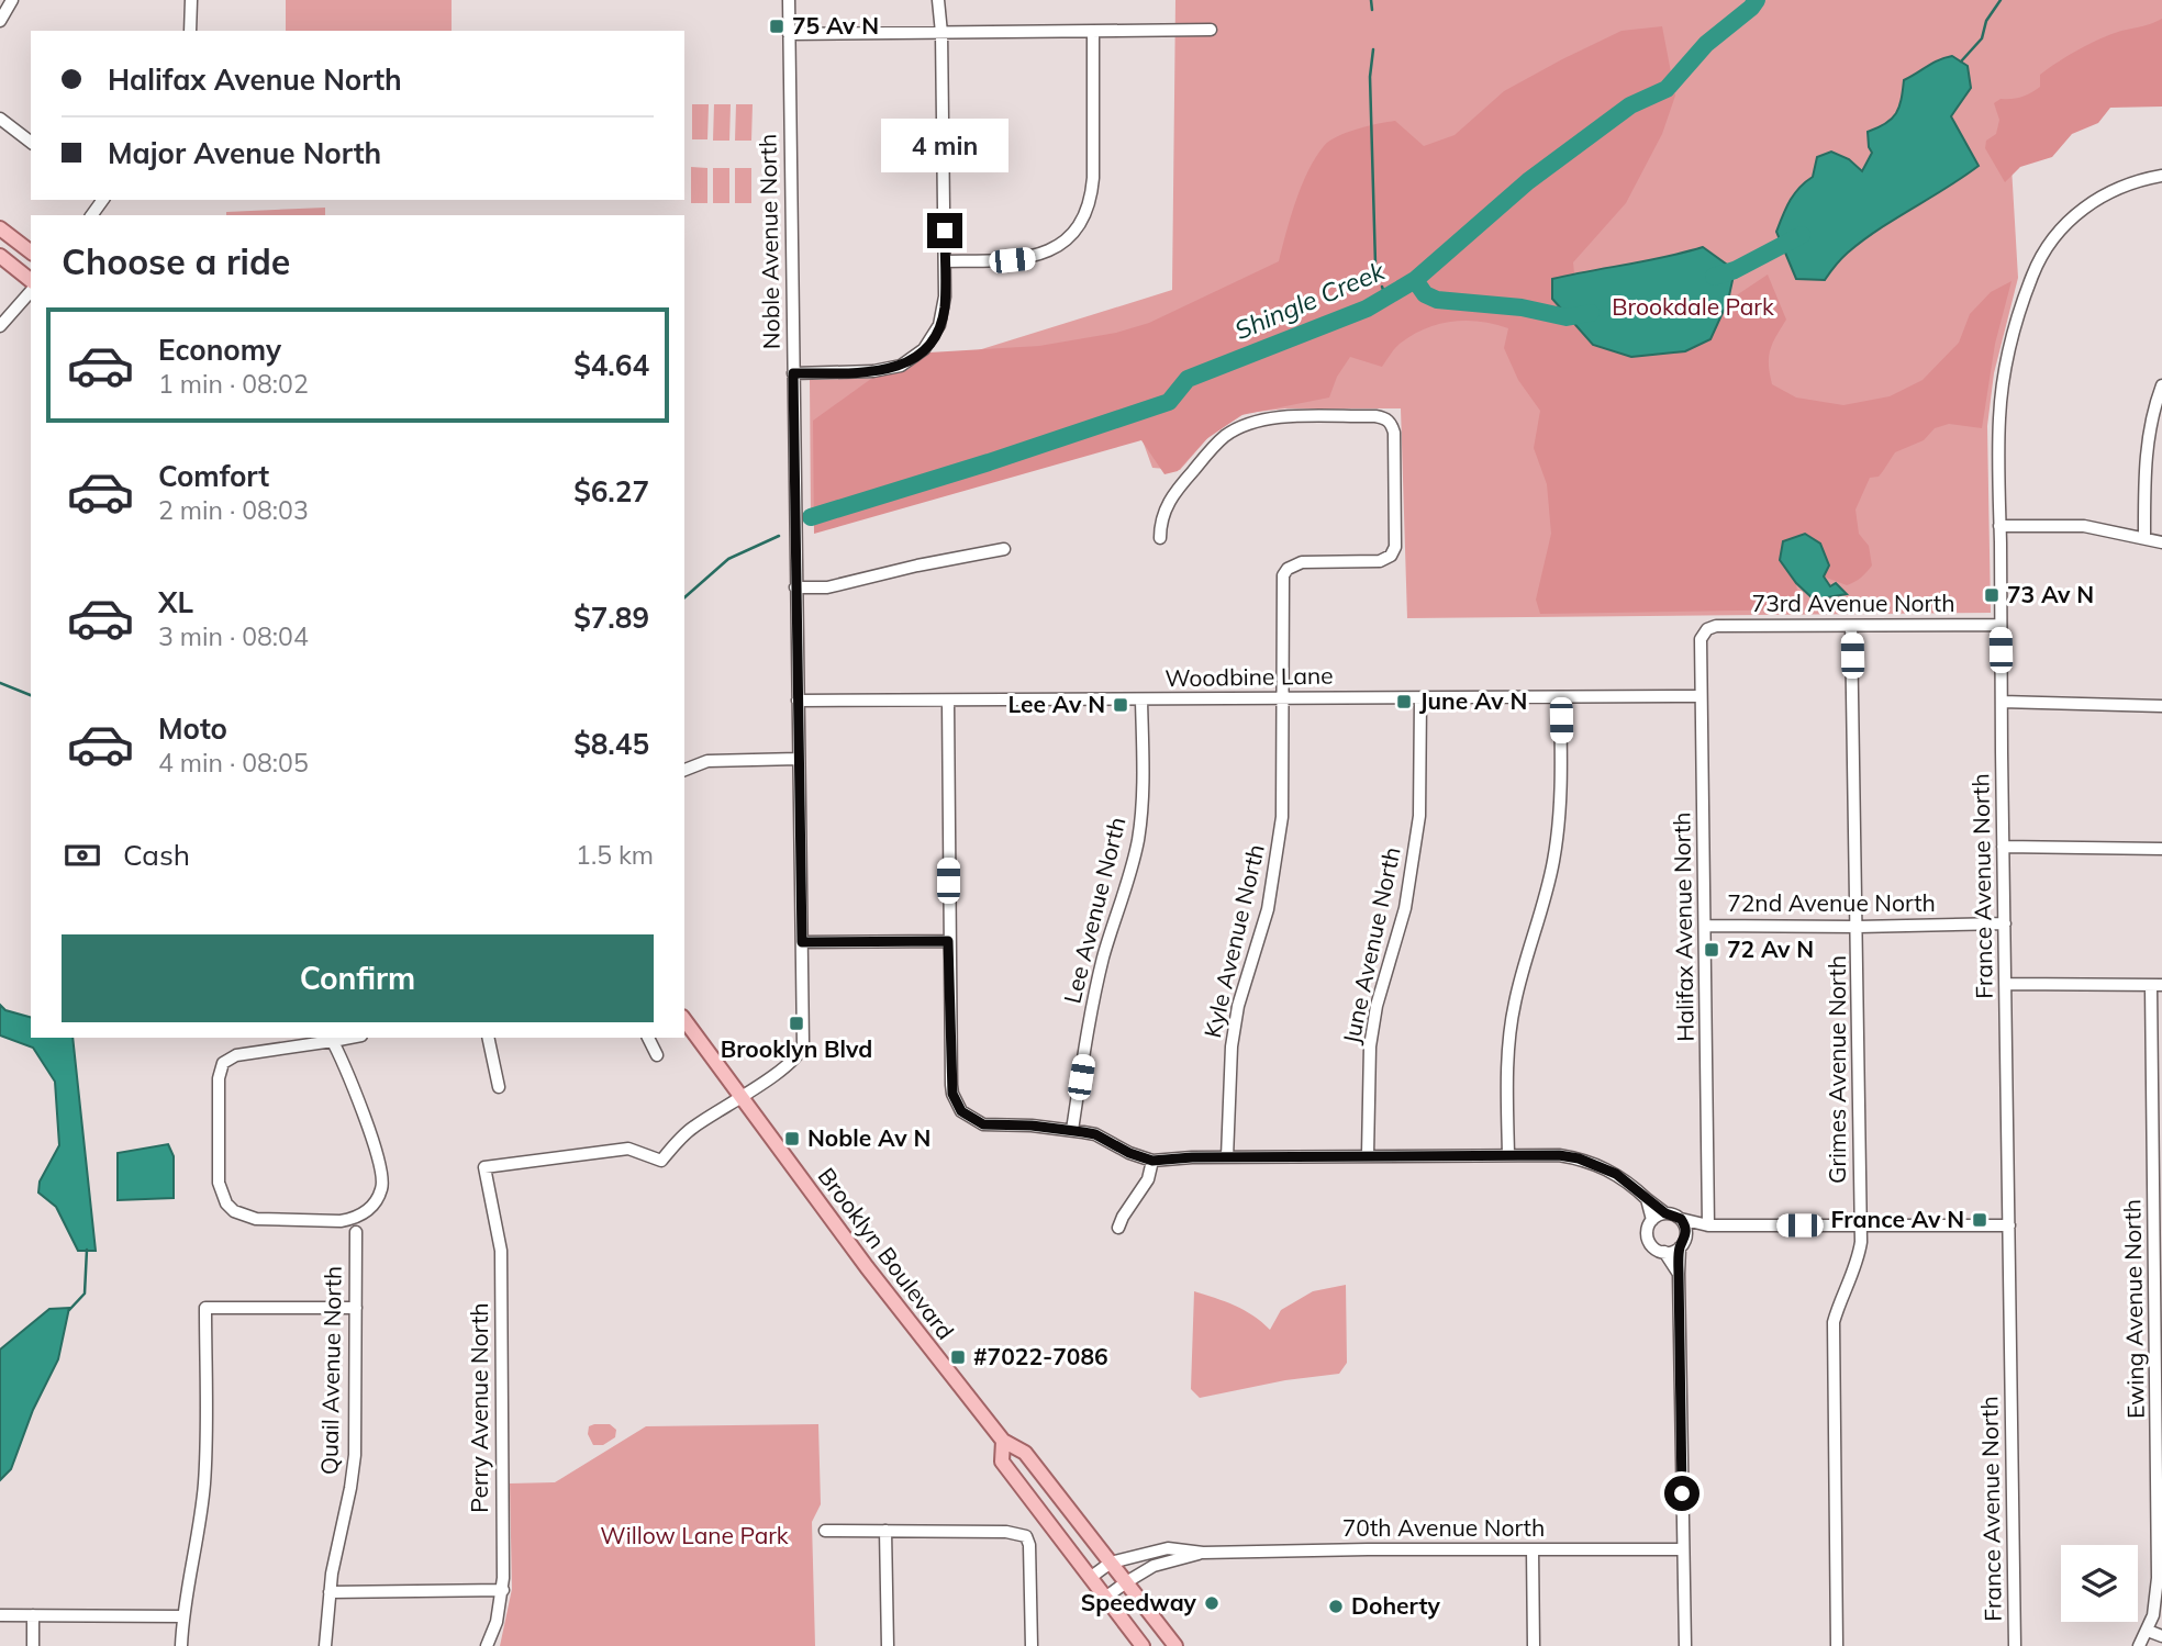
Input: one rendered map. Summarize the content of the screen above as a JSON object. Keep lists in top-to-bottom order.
{
  "streets": {
    "main road": ["Brooklyn Boulevard"],
    "street": [
      "Noble Avenue North",
      "73rd Avenue North",
      "Woodbine Lane",
      "France Avenue North",
      "72nd Avenue North",
      "Lee Avenue North",
      "Halifax Avenue North",
      "Kyle Avenue North",
      "June Avenue North",
      "Grimes Avenue North",
      "Ewing Avenue North",
      "Quail Avenue North",
      "Perry Avenue North",
      "70th Avenue North"
    ]
  },
  "crossings": [
    ["Noble Avenue North", "Woodbine Lane"],
    ["Noble Avenue North", "Brooklyn Boulevard"],
    ["Noble Avenue North", "Perry Avenue North"],
    ["73rd Avenue North", "France Avenue North"],
    ["73rd Avenue North", "Halifax Avenue North"],
    ["73rd Avenue North", "Grimes Avenue North"],
    ["Woodbine Lane", "Lee Avenue North"],
    ["Woodbine Lane", "Halifax Avenue North"],
    ["Woodbine Lane", "Kyle Avenue North"],
    ["Woodbine Lane", "June Avenue North"],
    ["France Avenue North", "72nd Avenue North"],
    ["72nd Avenue North", "Halifax Avenue North"],
    ["72nd Avenue North", "Grimes Avenue North"],
    ["Brooklyn Boulevard", "Perry Avenue North"],
    ["Brooklyn Boulevard", "70th Avenue North"]
  ],
  "water": ["Shingle Creek"],
  "parks": ["Brookdale Park", "Willow Lane Park"],
  "places": {
    "transit": [
      "75 Av N",
      "73 Av N",
      "June Av N",
      "Lee Av N",
      "72 Av N",
      "Brooklyn Blvd",
      "Noble Av N",
      "France Av N",
      "#7022-7086"
    ],
    "other": ["Speedway", "Doherty"]
  },
  "page": {
    "banner": ["Halifax Avenue North", "Major Avenue North"],
    "bubble": "4 min",
    "heading": "Choose a ride",
    "list": [
      {
        "name": "Economy",
        "note": "1 min · 08:02",
        "value": "$4.64"
      },
      {
        "name": "Comfort",
        "note": "2 min · 08:03",
        "value": "$6.27"
      },
      {
        "name": "XL",
        "note": "3 min · 08:04",
        "value": "$7.89"
      },
      {
        "name": "Moto",
        "note": "4 min · 08:05",
        "value": "$8.45"
      }
    ],
    "pay": ["Cash", "1.5 km"],
    "buttons": "Confirm"
  }
}
